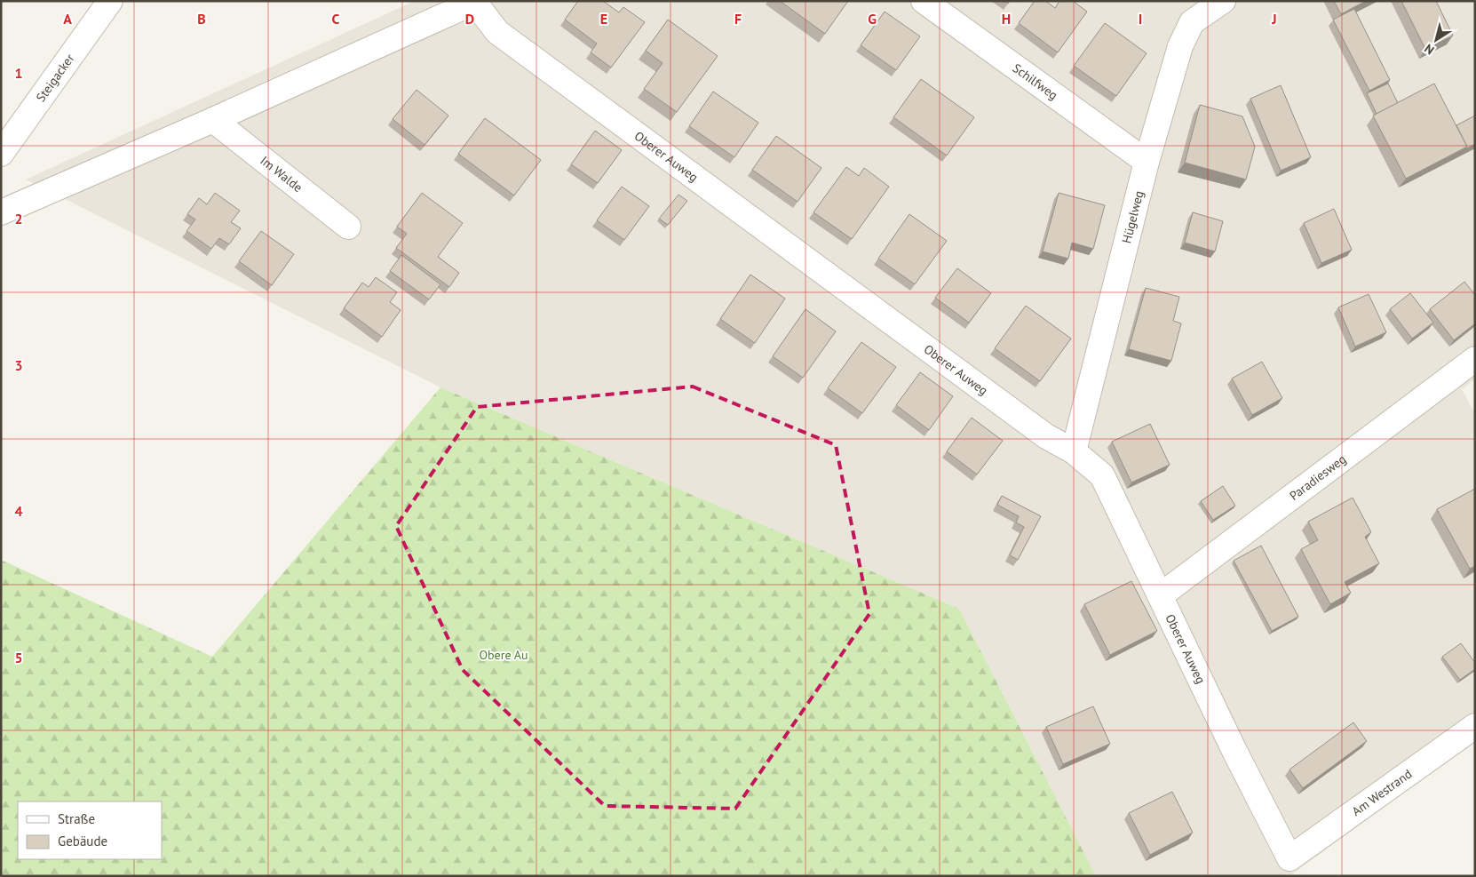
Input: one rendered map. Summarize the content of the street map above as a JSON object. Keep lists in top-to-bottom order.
{
  "streets": {
    "street": [
      "Steigacker",
      "Schilfweg",
      "Oberer Auweg",
      "Im Walde",
      "Hügelweg",
      "Paradiesweg",
      "Am Westrand"
    ]
  },
  "crossings": [
    ["Schilfweg", "Hügelweg"],
    ["Oberer Auweg", "Hügelweg"],
    ["Oberer Auweg", "Paradiesweg"],
    ["Oberer Auweg", "Am Westrand"]
  ],
  "parks": ["Obere Au"],
  "legend": ["Straße", "Gebäude"],
  "north": "bottom left",
  "grid": {
    "columns": [
      "A",
      "B",
      "C",
      "D",
      "E",
      "F",
      "G",
      "H",
      "I",
      "J"
    ],
    "rows": [
      "1",
      "2",
      "3",
      "4",
      "5"
    ]
  }
}
